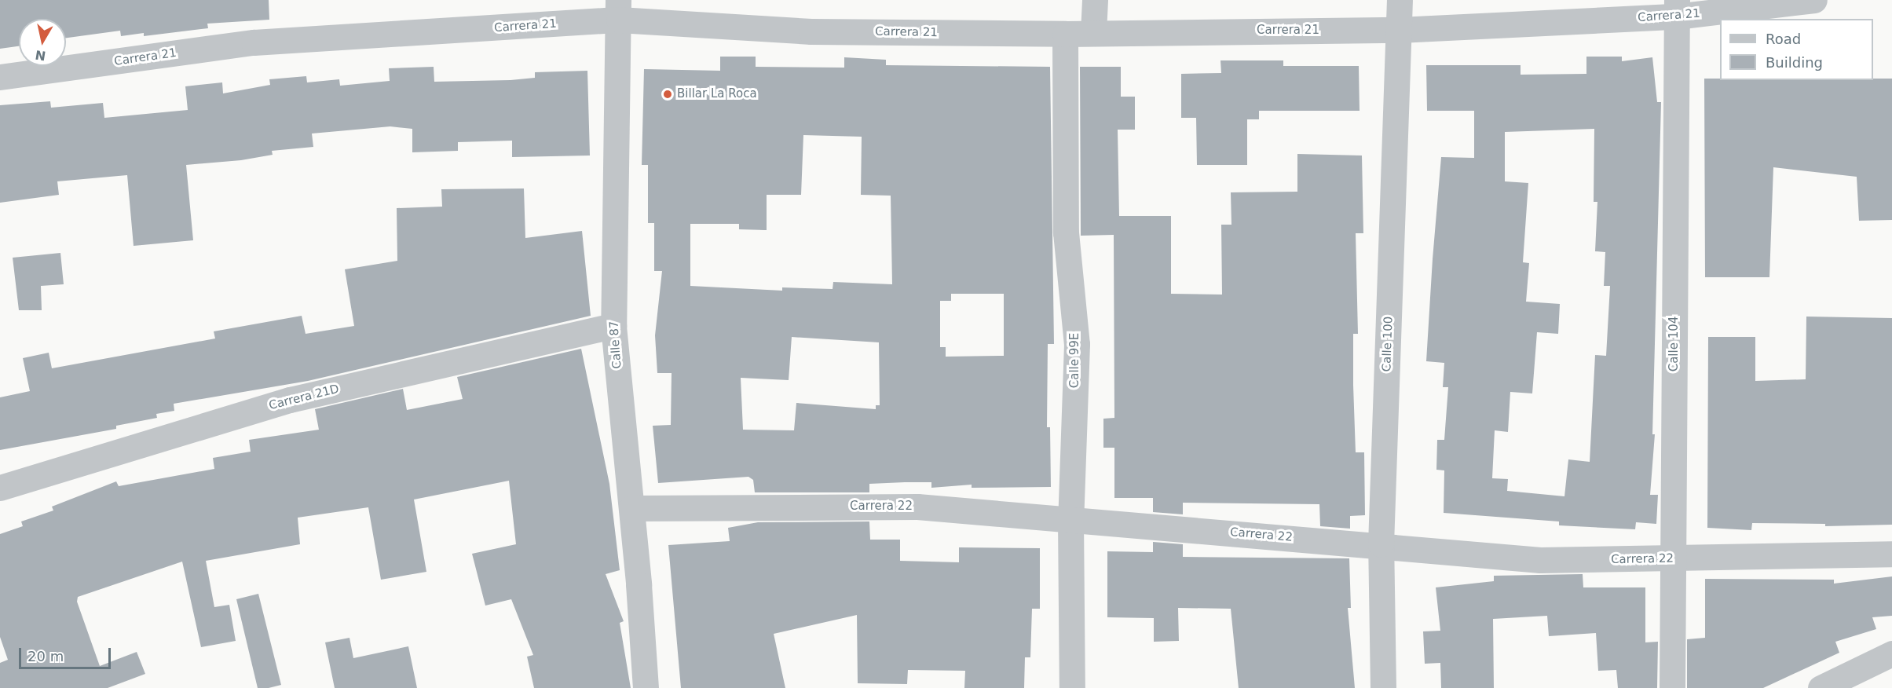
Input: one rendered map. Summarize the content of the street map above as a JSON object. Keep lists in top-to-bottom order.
{
  "streets": {
    "street": [
      "Carrera 21",
      "Calle 100",
      "Calle 104",
      "Calle 87",
      "Calle 99E",
      "Carrera 21D",
      "Carrera 22"
    ]
  },
  "crossings": [
    ["Carrera 21", "Calle 100"],
    ["Carrera 21", "Calle 104"],
    ["Carrera 21", "Calle 87"],
    ["Carrera 21", "Calle 99E"],
    ["Calle 100", "Carrera 22"],
    ["Calle 104", "Carrera 22"],
    ["Calle 87", "Carrera 21D"],
    ["Calle 87", "Carrera 22"],
    ["Calle 99E", "Carrera 22"]
  ],
  "places": ["Billar La Roca"],
  "legend": ["Road", "Building"],
  "scale_bar": "20 m",
  "north": "bottom"
}
